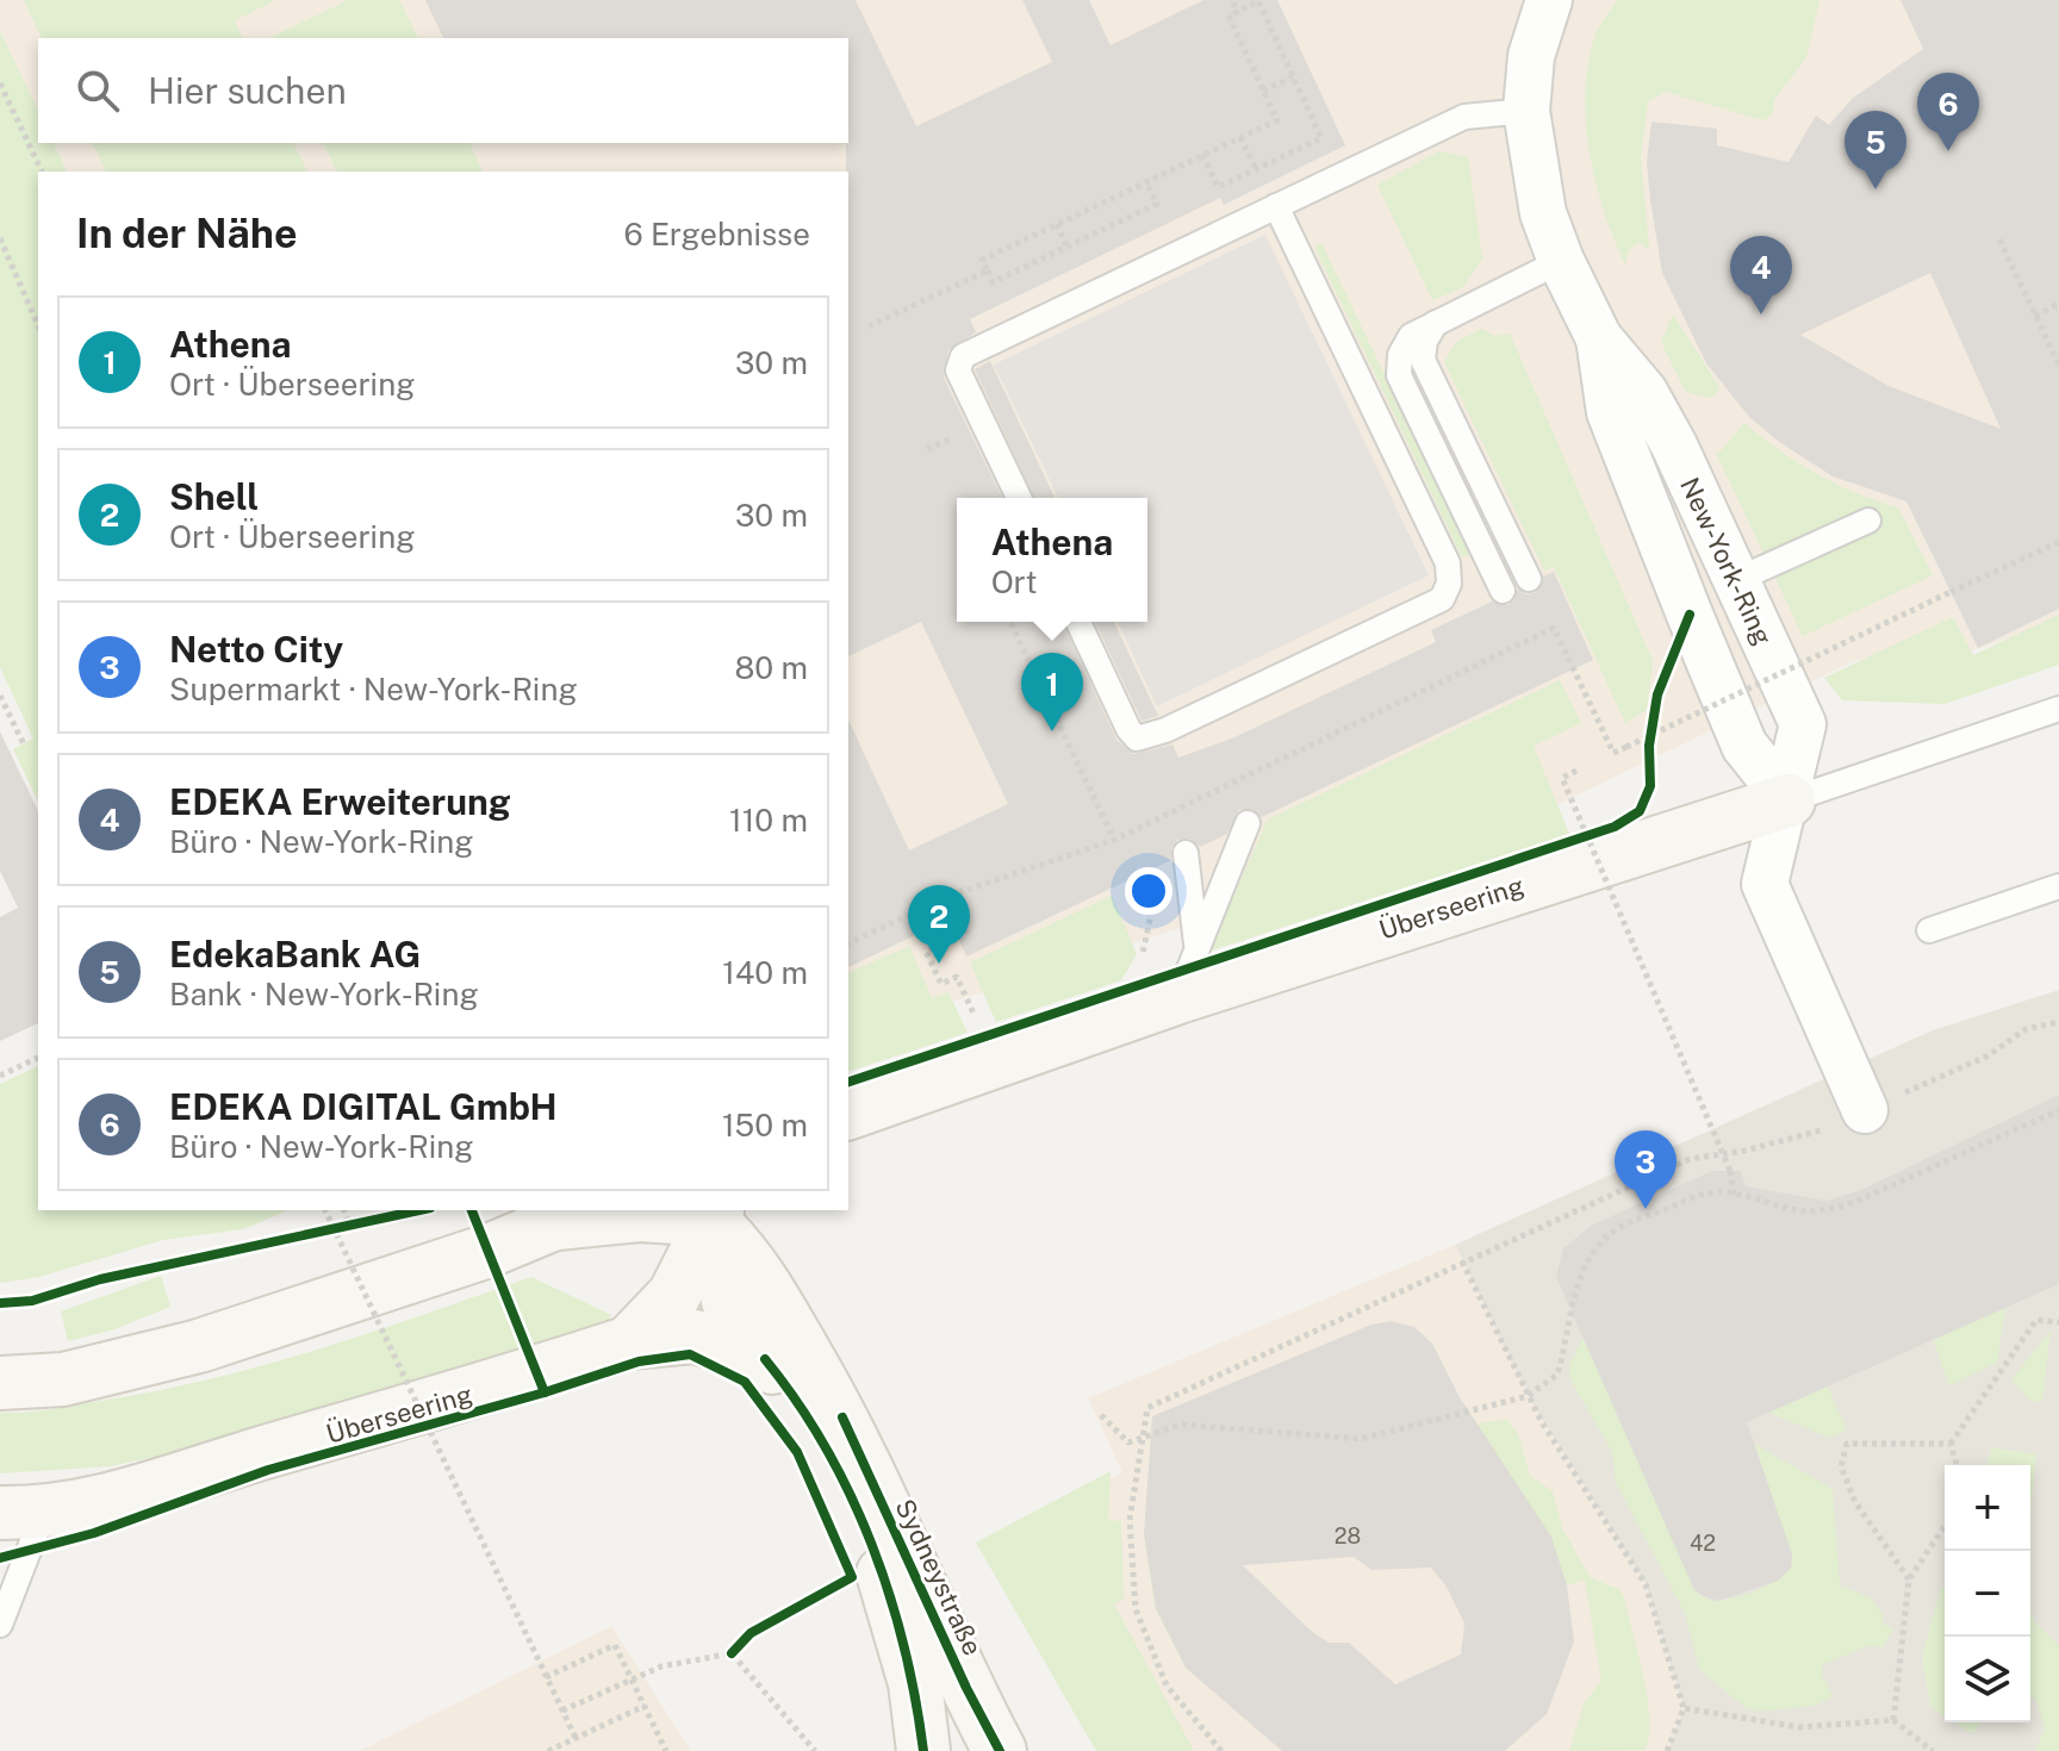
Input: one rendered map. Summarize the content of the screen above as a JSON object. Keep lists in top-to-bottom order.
{
  "streets": {
    "street": ["New-York-Ring", "Überseering", "Sydneystraße"]
  },
  "crossings": [
    ["New-York-Ring", "Überseering"],
    ["Überseering", "Sydneystraße"]
  ],
  "house_numbers": ["28", "42"],
  "page": {
    "search": "Hier suchen",
    "pins": [
      "6",
      "5",
      "4",
      "1",
      "2",
      "3"
    ],
    "heading": ["In der Nähe", "6 Ergebnisse"],
    "list": [
      {
        "mark": "1",
        "name": "Athena",
        "note": "Ort · Überseering",
        "value": "30 m"
      },
      {
        "mark": "2",
        "name": "Shell",
        "note": "Ort · Überseering",
        "value": "30 m"
      },
      {
        "mark": "3",
        "name": "Netto City",
        "note": "Supermarkt · New-York-Ring",
        "value": "80 m"
      },
      {
        "mark": "4",
        "name": "EDEKA Erweiterung",
        "note": "Büro · New-York-Ring",
        "value": "110 m"
      },
      {
        "mark": "5",
        "name": "EdekaBank AG",
        "note": "Bank · New-York-Ring",
        "value": "140 m"
      },
      {
        "mark": "6",
        "name": "EDEKA DIGITAL GmbH",
        "note": "Büro · New-York-Ring",
        "value": "150 m"
      }
    ],
    "popup": ["Athena", "Ort"],
    "map_buttons": ["+", "−"]
  }
}
